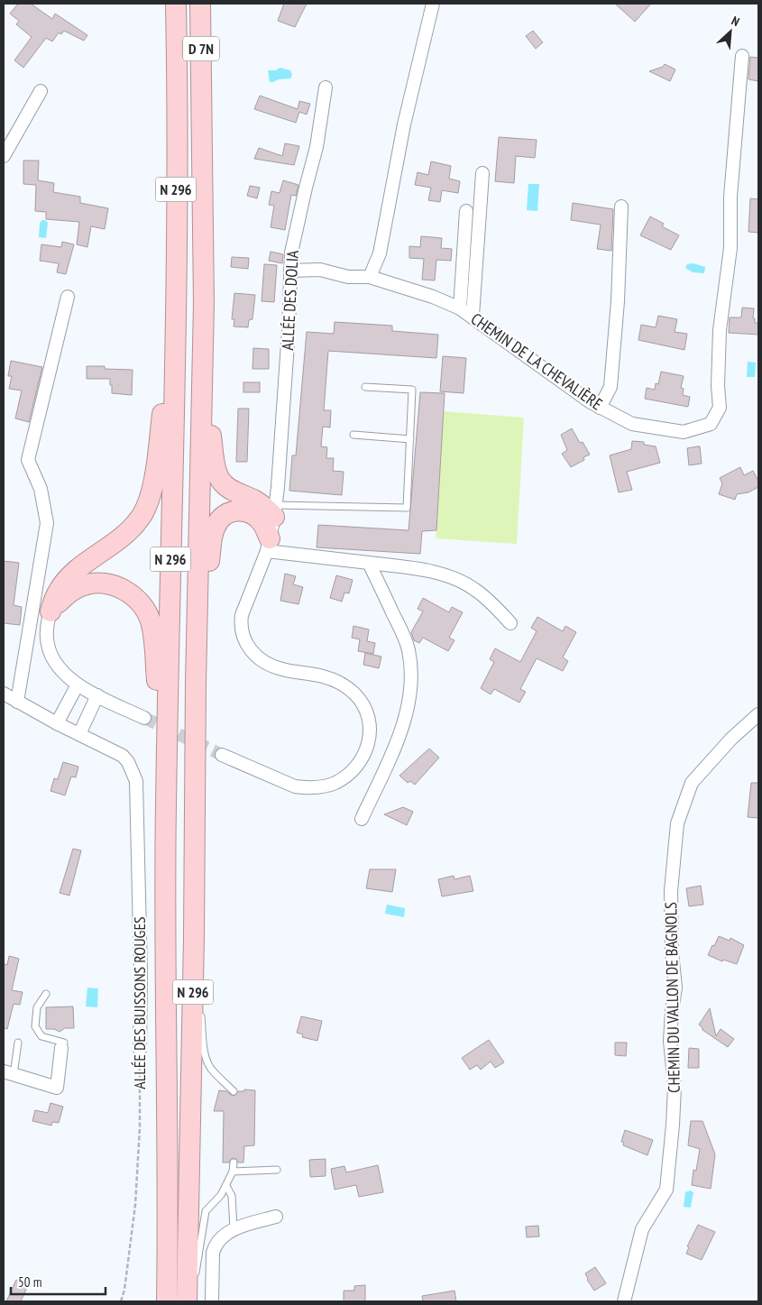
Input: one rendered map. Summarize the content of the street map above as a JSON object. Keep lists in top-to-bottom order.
{
  "streets": {
    "highway": ["D 7N", "N 296"],
    "street": [
      "ALLÉE DES DOLIA",
      "CHEMIN DE LA CHEVALIÈRE",
      "CHEMIN DU VALLON DE BAGNOLS",
      "ALLÉE DES BUISSONS ROUGES"
    ]
  },
  "crossings": [
    ["D 7N", "N 296"],
    ["ALLÉE DES DOLIA", "CHEMIN DE LA CHEVALIÈRE"]
  ],
  "scale_bar": "50 m",
  "north": "top right"
}
